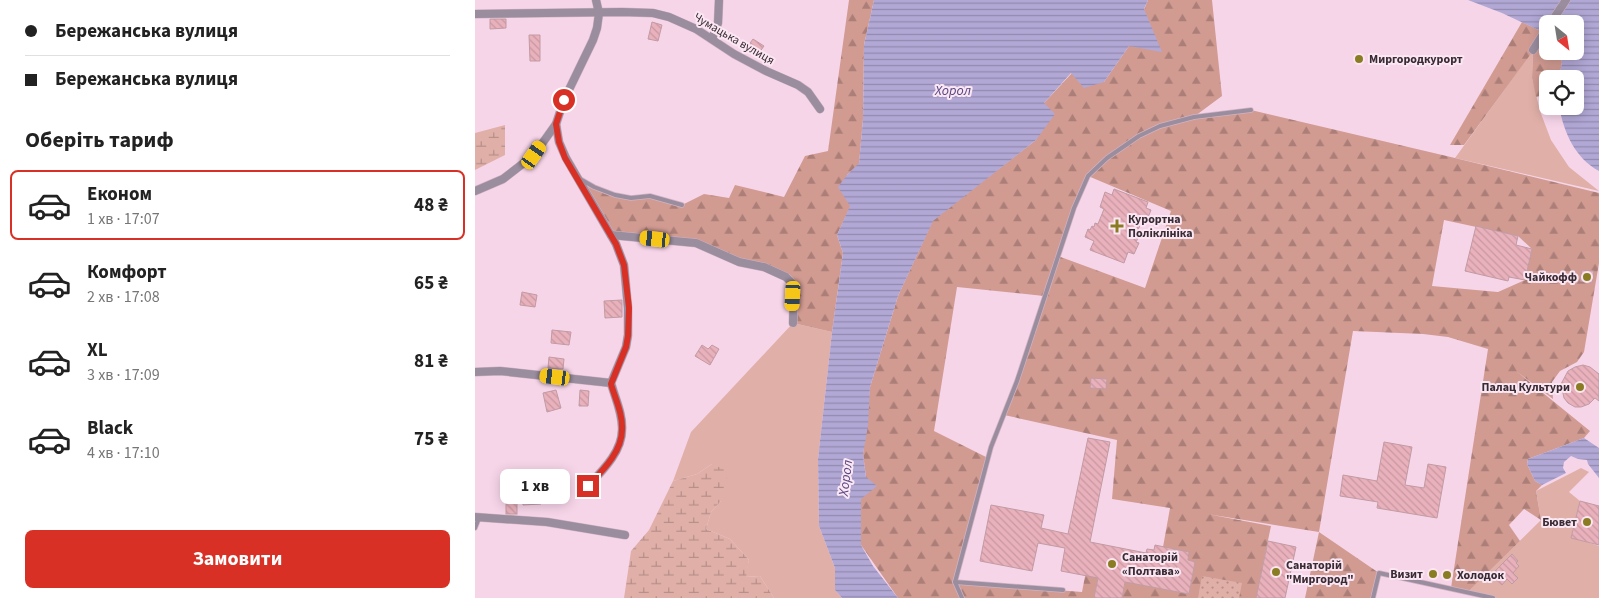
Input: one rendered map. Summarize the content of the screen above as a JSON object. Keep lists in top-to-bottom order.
{
  "streets": {
    "street": ["Чумацька вулиця"]
  },
  "water": ["Хорол"],
  "places": {
    "other": [
      "Миргородкурорт",
      "Чайкофф",
      "Палац Культури",
      "Бювет",
      "Санаторій «Полтава»",
      "Санаторій \"Миргород\"",
      "Визит",
      "Холодок"
    ],
    "health": ["Курортна Поліклініка"]
  },
  "north": "bottom right",
  "page": {
    "banner": ["Бережанська вулиця", "Бережанська вулиця"],
    "heading": "Оберіть тариф",
    "list": [
      {
        "name": "Економ",
        "note": "1 хв · 17:07",
        "value": "48 ₴"
      },
      {
        "name": "Комфорт",
        "note": "2 хв · 17:08",
        "value": "65 ₴"
      },
      {
        "name": "XL",
        "note": "3 хв · 17:09",
        "value": "81 ₴"
      },
      {
        "name": "Black",
        "note": "4 хв · 17:10",
        "value": "75 ₴"
      }
    ],
    "bubble": "1 хв",
    "buttons": "Замовити"
  }
}
